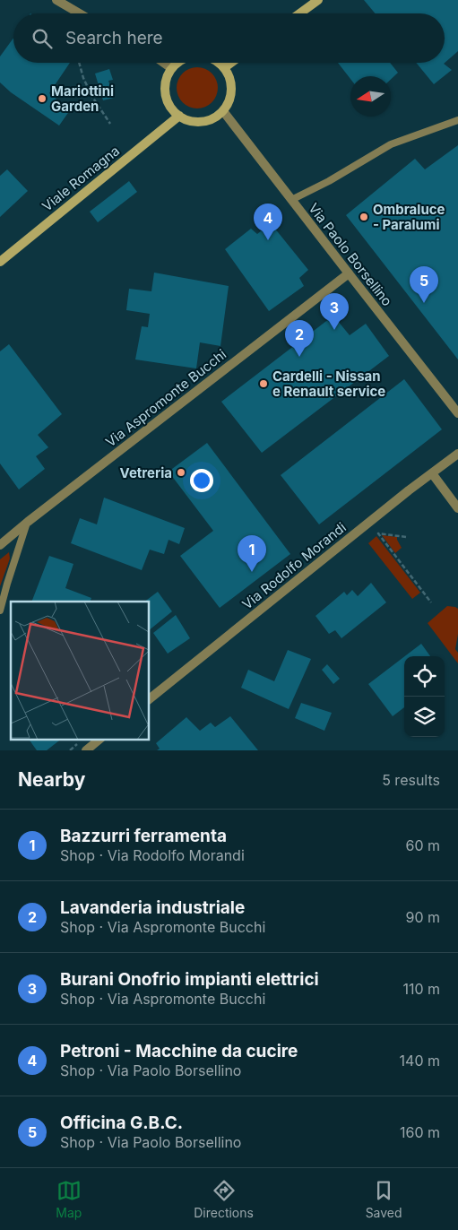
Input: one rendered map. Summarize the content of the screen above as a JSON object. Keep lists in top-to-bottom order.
{
  "streets": {
    "main road": ["Viale Romagna"],
    "street": ["Via Paolo Borsellino", "Via Aspromonte Bucchi", "Via Rodolfo Morandi"]
  },
  "crossings": [
    ["Via Paolo Borsellino", "Via Aspromonte Bucchi"]
  ],
  "places": [
    "Mariottini Garden",
    "Ombraluce - Paralumi",
    "Cardelli - Nissan e Renault service",
    "Vetreria"
  ],
  "north": "left",
  "page": {
    "search": "Search here",
    "pins": [
      "4",
      "5",
      "3",
      "2",
      "1"
    ],
    "heading": ["Nearby", "5 results"],
    "list": [
      {
        "mark": "1",
        "name": "Bazzurri ferramenta",
        "note": "Shop · Via Rodolfo Morandi",
        "value": "60 m"
      },
      {
        "mark": "2",
        "name": "Lavanderia industriale",
        "note": "Shop · Via Aspromonte Bucchi",
        "value": "90 m"
      },
      {
        "mark": "3",
        "name": "Burani Onofrio impianti elettrici",
        "note": "Shop · Via Aspromonte Bucchi",
        "value": "110 m"
      },
      {
        "mark": "4",
        "name": "Petroni - Macchine da cucire",
        "note": "Shop · Via Paolo Borsellino",
        "value": "140 m"
      },
      {
        "mark": "5",
        "name": "Officina G.B.C.",
        "note": "Shop · Via Paolo Borsellino",
        "value": "160 m"
      }
    ],
    "nav": ["Map", "Directions", "Saved"]
  }
}
